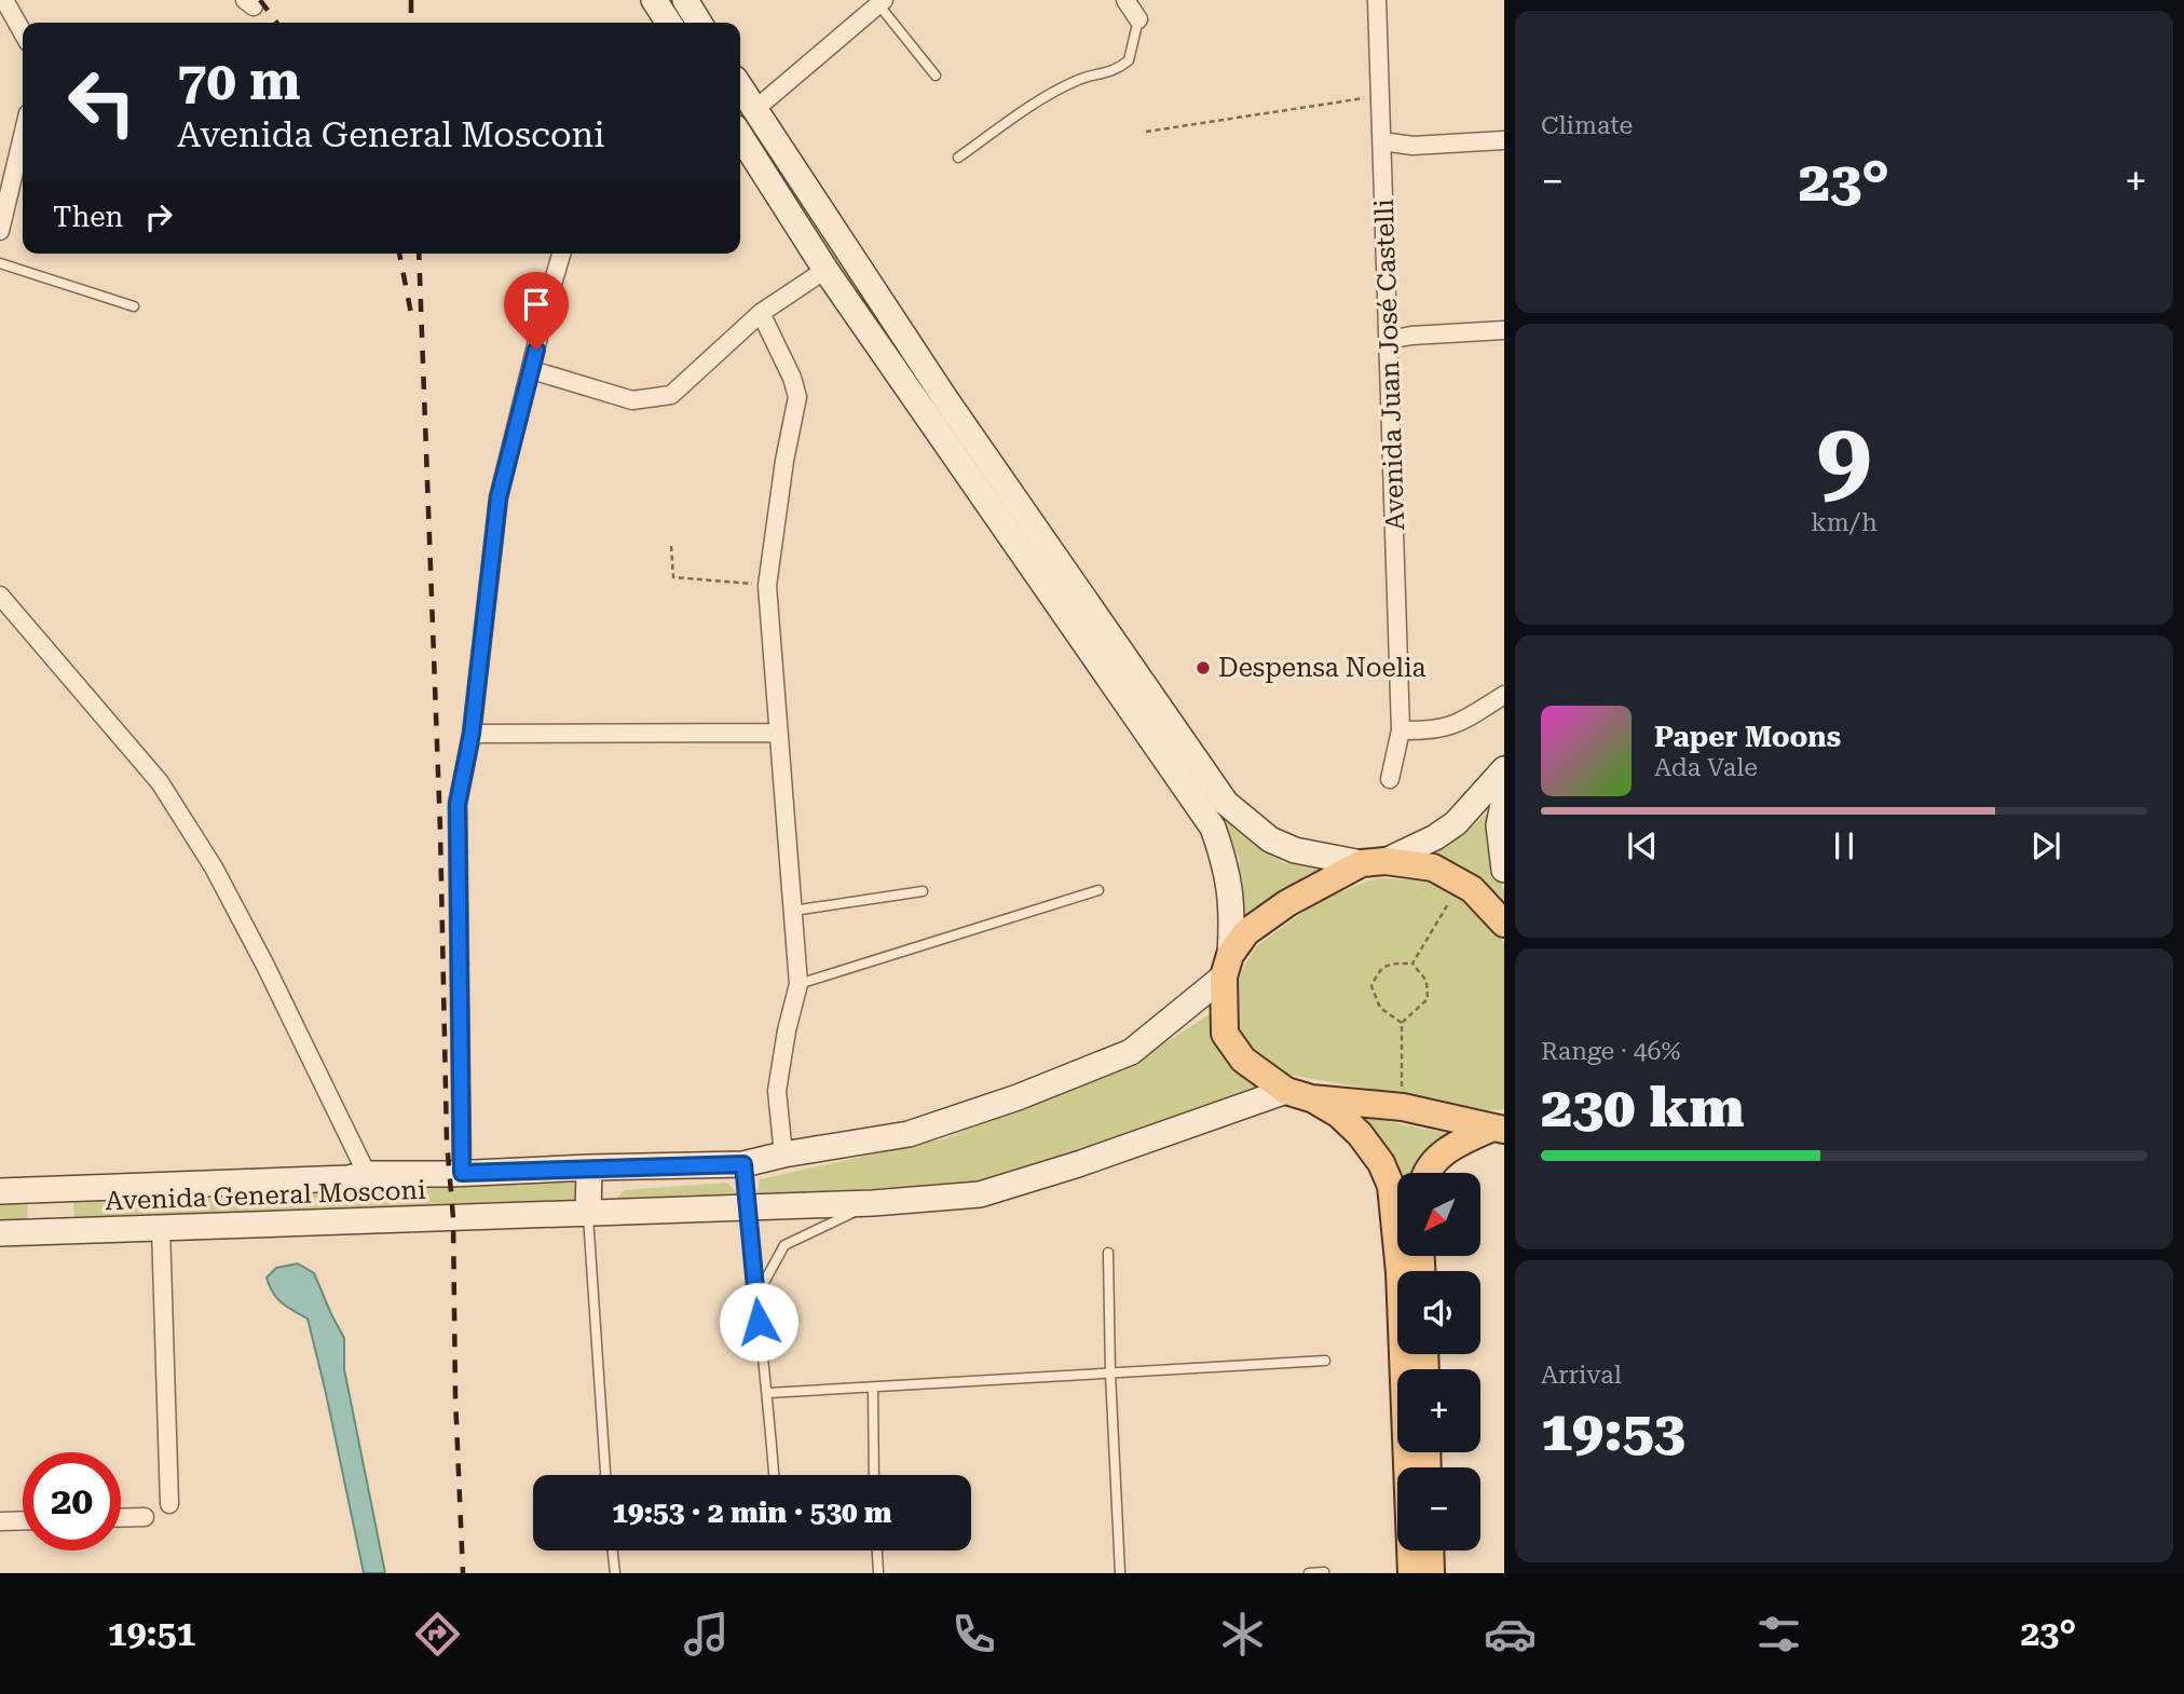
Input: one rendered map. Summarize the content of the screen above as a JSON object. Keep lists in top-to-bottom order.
{
  "streets": {
    "main road": ["Avenida General Mosconi"],
    "street": ["Avenida Juan José Castelli"]
  },
  "places": ["Despensa Noelia"],
  "north": "bottom left",
  "page": {
    "tile": [
      "Climate",
      ["9", "km/h"],
      ["Range · 46%", "230 km"],
      ["Arrival", "19:53"]
    ],
    "turn": ["70 m", "Avenida General Mosconi"],
    "heat": ["−", "23°", "+"],
    "then": "Then",
    "song": ["Paper Moons", "Ada Vale"],
    "map_buttons": ["+", "−"],
    "limit": "20",
    "trip": "19:53 · 2 min · 530 m",
    "tabs": ["19:51", "23°"]
  }
}
